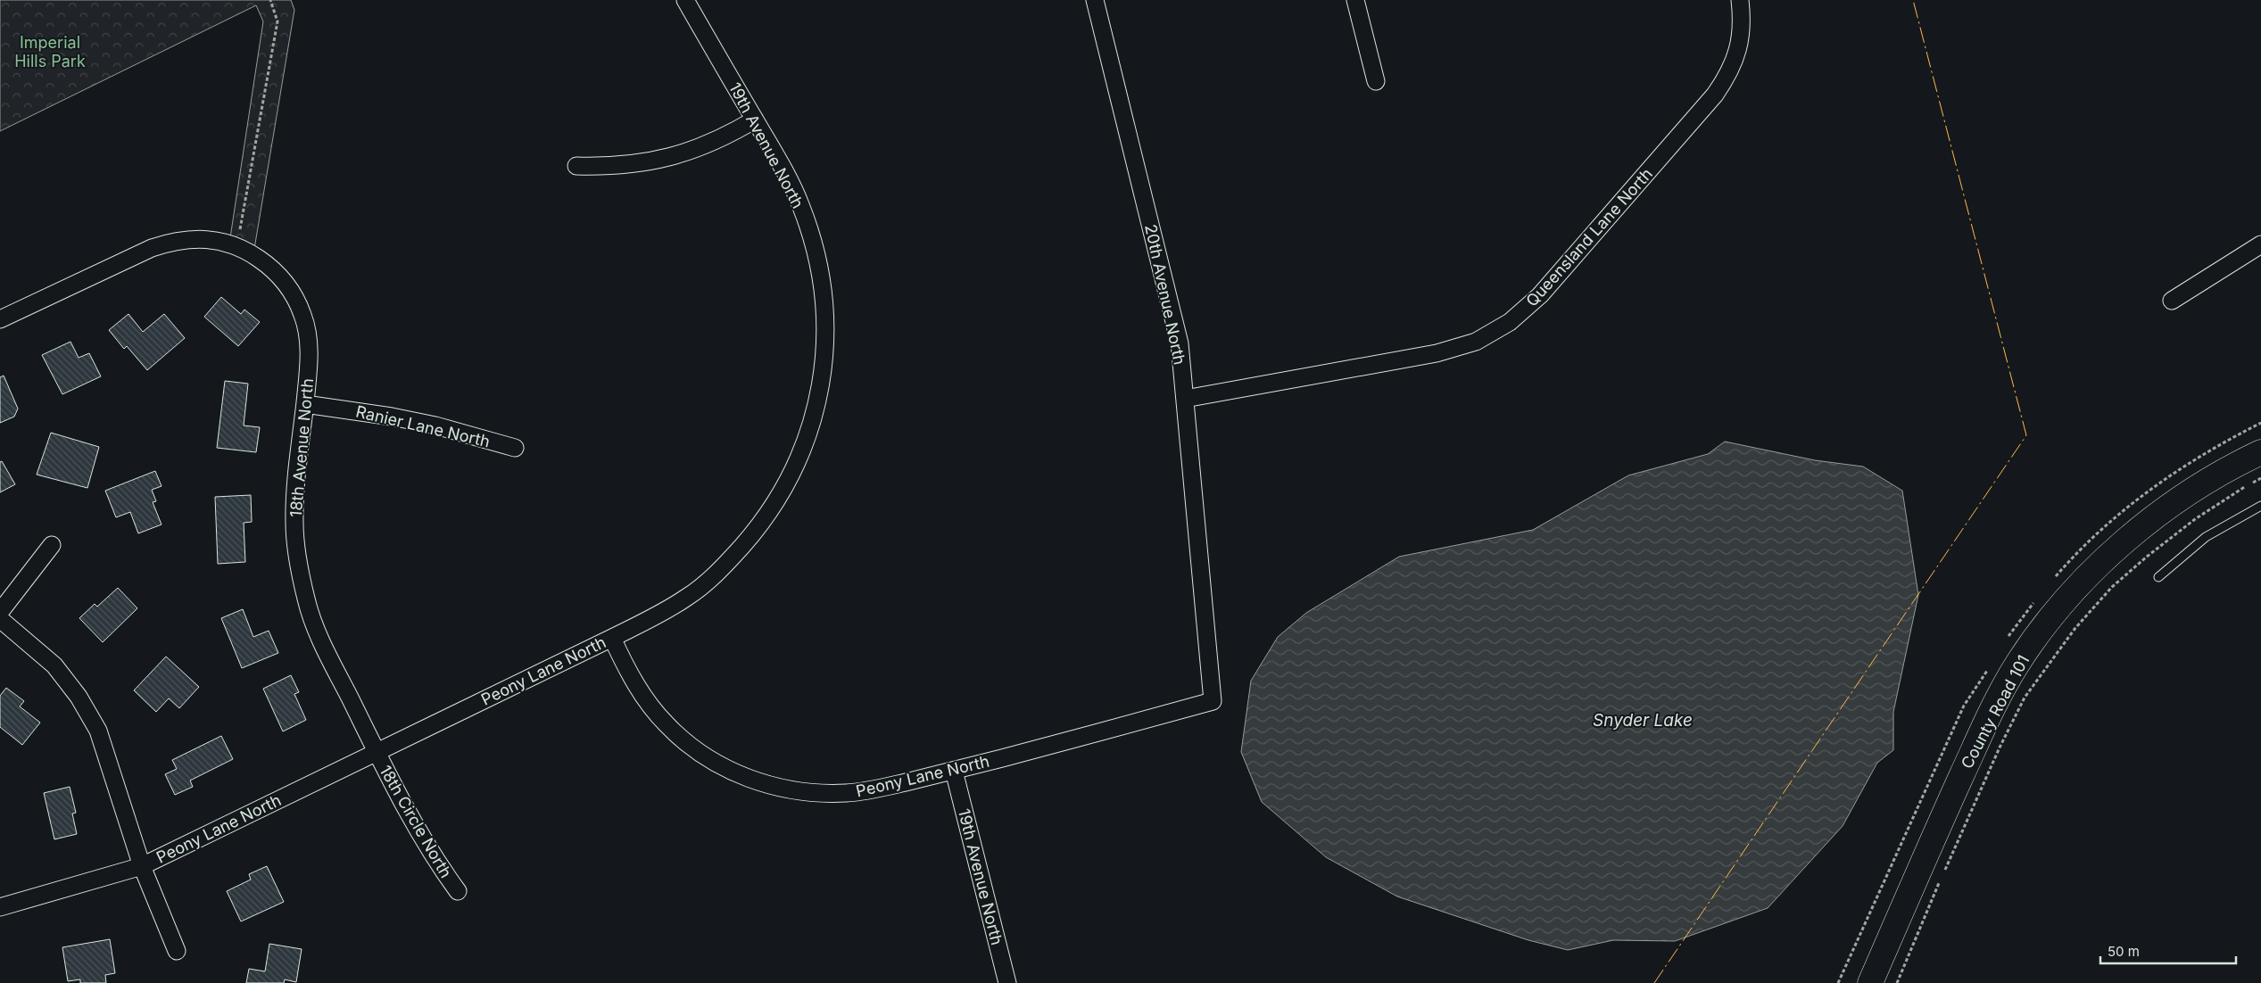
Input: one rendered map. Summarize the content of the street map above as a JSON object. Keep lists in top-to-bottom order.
{
  "streets": {
    "main road": ["County Road 101"],
    "street": [
      "19th Avenue North",
      "Queensland Lane North",
      "20th Avenue North",
      "Ranier Lane North",
      "18th Avenue North",
      "Peony Lane North",
      "18th Circle North"
    ]
  },
  "crossings": [
    ["19th Avenue North", "Peony Lane North"],
    ["Queensland Lane North", "20th Avenue North"],
    ["20th Avenue North", "Peony Lane North"],
    ["Ranier Lane North", "18th Avenue North"],
    ["18th Avenue North", "Peony Lane North"],
    ["18th Avenue North", "18th Circle North"],
    ["Peony Lane North", "18th Circle North"]
  ],
  "water": ["Snyder Lake"],
  "parks": ["Imperial Hills Park"],
  "scale_bar": "50 m"
}
